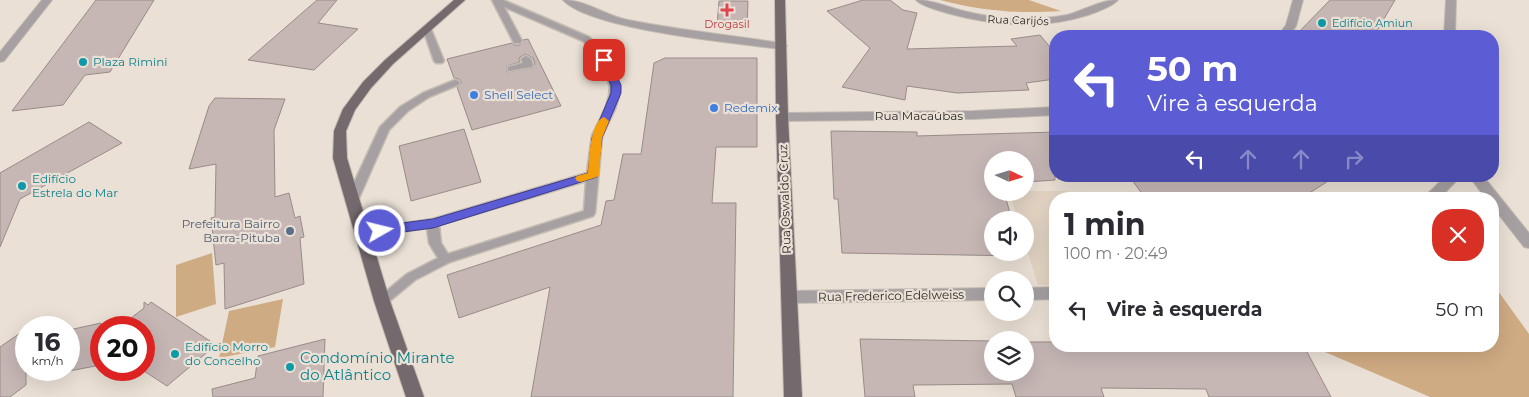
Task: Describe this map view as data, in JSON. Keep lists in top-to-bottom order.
{
  "streets": {
    "main road": ["Rua Oswaldo Cruz"],
    "street": ["Rua Carijós", "Rua Macaúbas", "Rua Frederico Edelweiss"]
  },
  "crossings": [
    ["Rua Macaúbas", "Rua Oswaldo Cruz"],
    ["Rua Oswaldo Cruz", "Rua Frederico Edelweiss"]
  ],
  "places": {
    "health": ["Drogasil"],
    "other": [
      "Edifício Amiun",
      "Plaza Rimini",
      "Shell Select",
      "Redemix",
      "Edifício Estrela do Mar",
      "Prefeitura Bairro Barra-Pituba",
      "Edifício Morro do Concelho",
      "Condomínio Mirante do Atlântico"
    ]
  },
  "north": "right",
  "page": {
    "turn": ["50 m", "Vire à esquerda"],
    "heading": ["1 min", "100 m · 20:49"],
    "list": [
      {
        "name": "Vire à esquerda",
        "value": "50 m"
      }
    ],
    "speed": "16 km/h",
    "limit": "20"
  }
}
